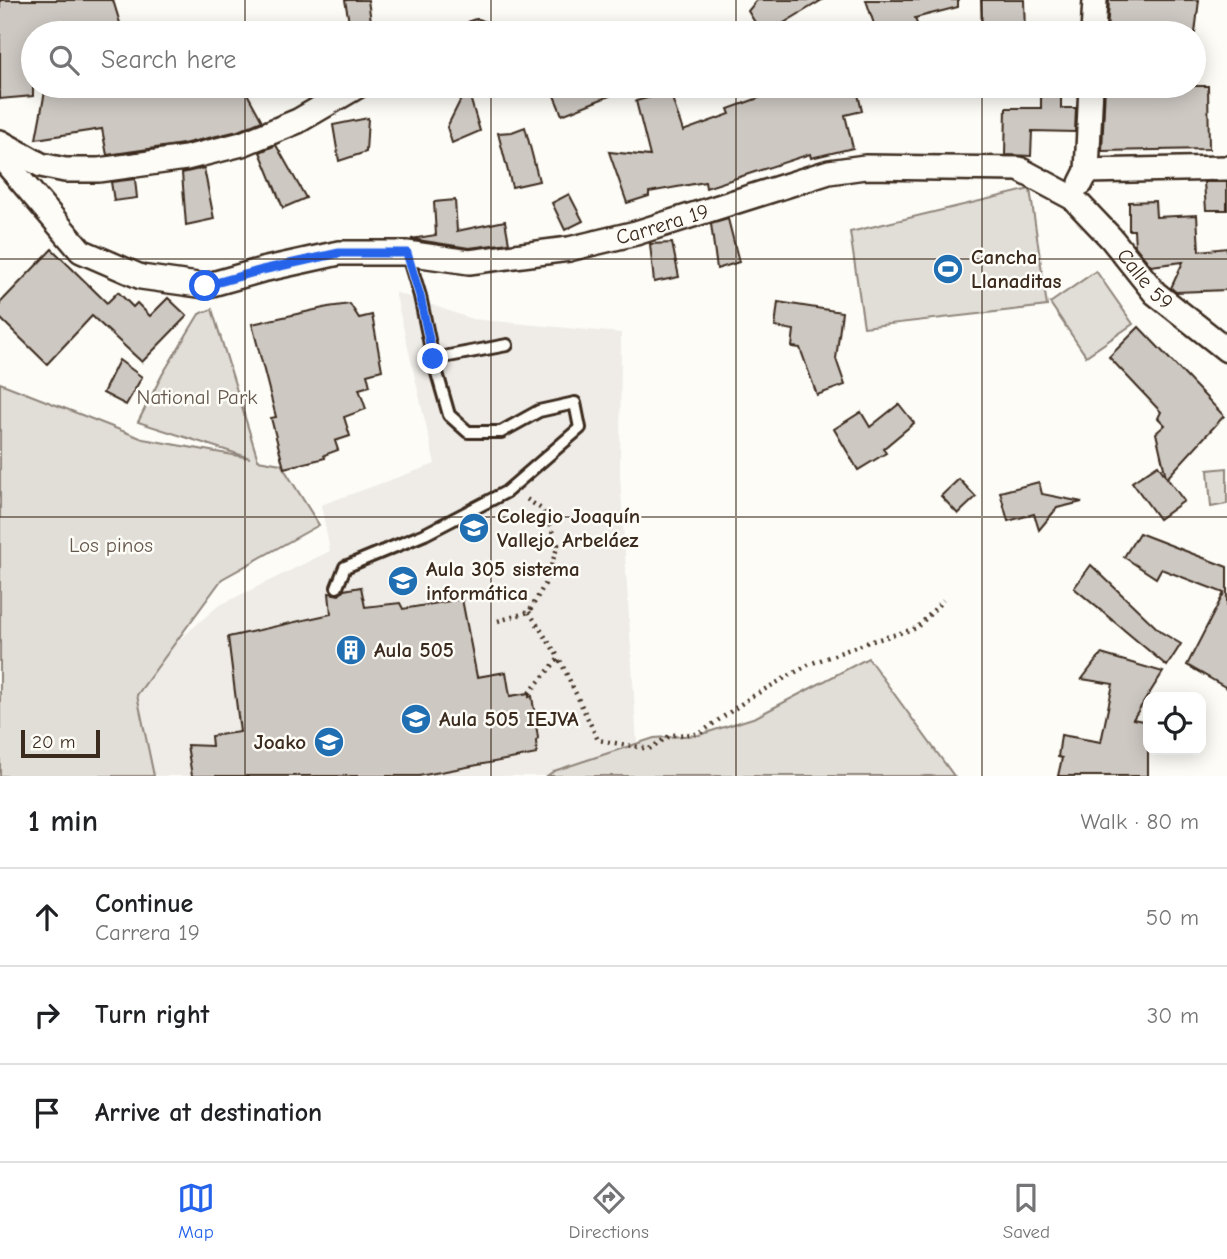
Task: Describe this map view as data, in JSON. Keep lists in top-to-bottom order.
{
  "streets": {
    "street": ["Carrera 19", "Calle 59"]
  },
  "crossings": [
    ["Carrera 19", "Calle 59"]
  ],
  "parks": ["National Park", "Los pinos"],
  "places": {
    "sports": ["Cancha Llanaditas"],
    "school or university": [
      "Colegio Joaquín Vallejo Arbeláez",
      "Aula 305 sistema informática",
      "Aula 505 IEJVA",
      "Joako"
    ],
    "building": ["Aula 505"]
  },
  "scale_bar": "20 m",
  "page": {
    "search": "Search here",
    "scale": "20 m",
    "heading": ["1 min", "Walk · 80 m"],
    "list": [
      ["Continue", "Carrera 19", "50 m"],
      ["Turn right", "30 m"],
      "Arrive at destination"
    ],
    "nav": ["Map", "Directions", "Saved"]
  }
}
